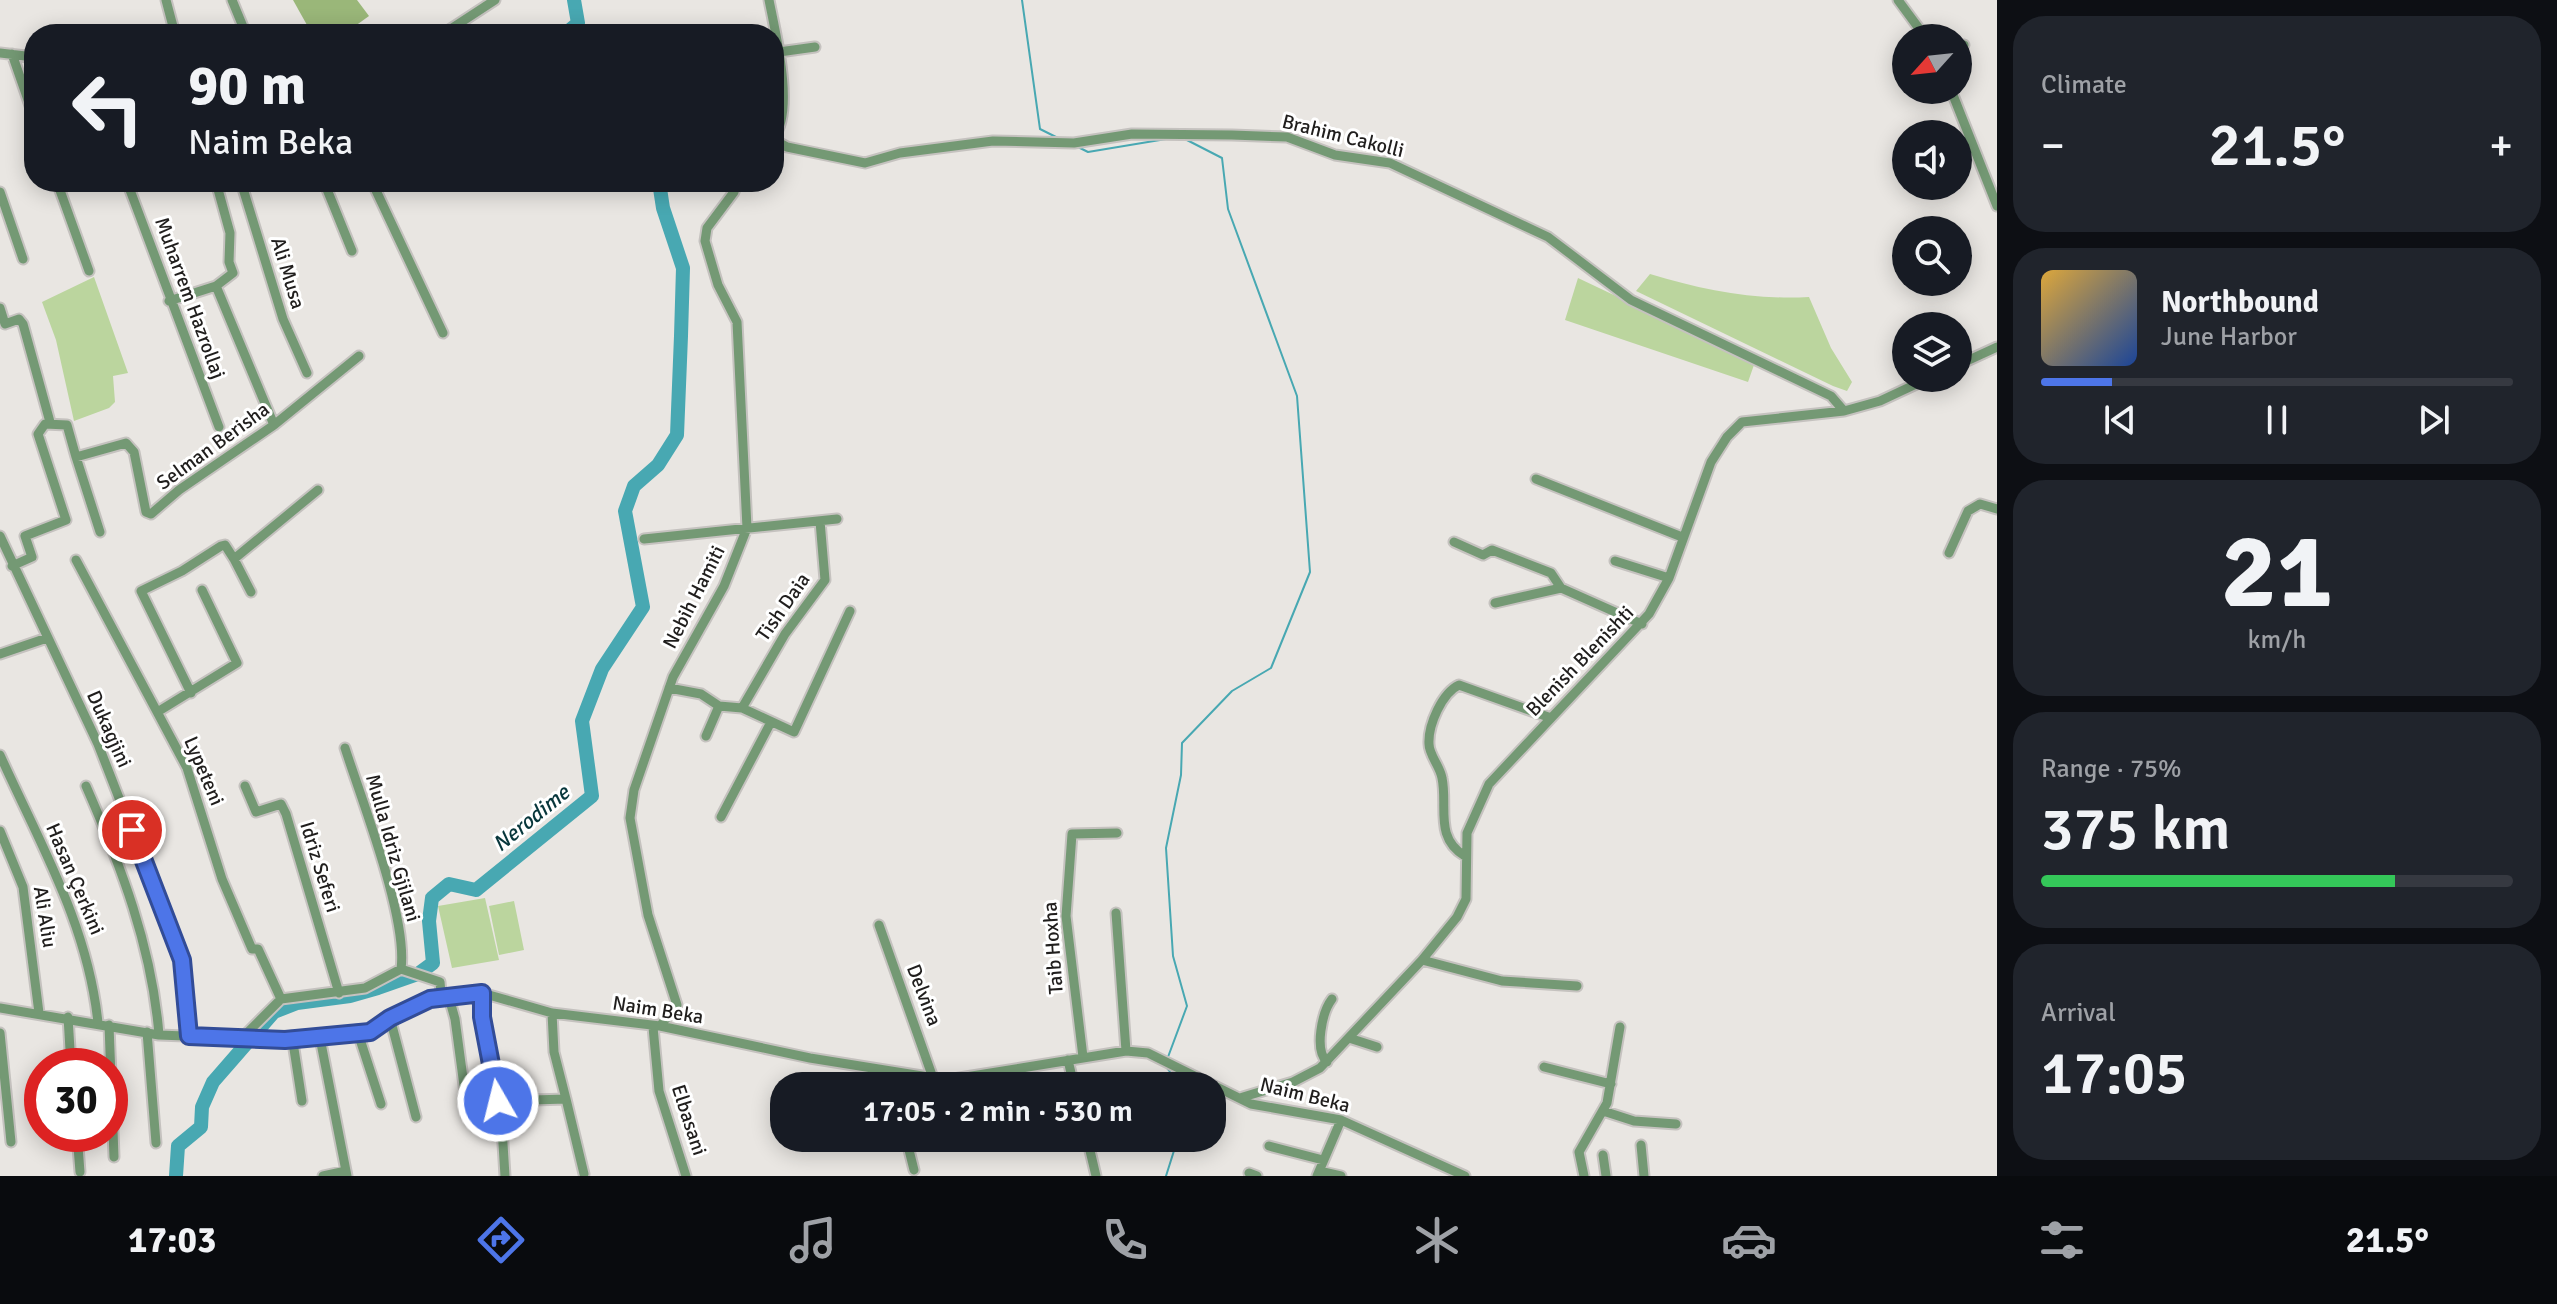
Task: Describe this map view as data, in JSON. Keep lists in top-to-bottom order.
{
  "streets": {
    "street": [
      "Brahim Cakolli",
      "Ali Musa",
      "Muharrem Hazrollaj",
      "Selman Berisha",
      "Nebih Hamiti",
      "Tish Daia",
      "Blenish Blenishti",
      "Dukagjini",
      "Lypeteni",
      "Mulla Idriz Gjilani",
      "Idriz Seferi",
      "Hasan Çerkini",
      "Ali Aliu",
      "Taib Hoxha",
      "Delvina",
      "Naim Beka",
      "Elbasani"
    ]
  },
  "crossings": [
    ["Brahim Cakolli", "Blenish Blenishti"],
    ["Nebih Hamiti", "Naim Beka"],
    ["Nebih Hamiti", "Elbasani"],
    ["Blenish Blenishti", "Naim Beka"],
    ["Dukagjini", "Naim Beka"],
    ["Hasan Çerkini", "Naim Beka"],
    ["Ali Aliu", "Naim Beka"],
    ["Taib Hoxha", "Naim Beka"],
    ["Naim Beka", "Elbasani"]
  ],
  "water": ["Nerodime"],
  "north": "bottom left",
  "page": {
    "tile": [
      "Climate",
      ["21", "km/h"],
      ["Range · 75%", "375 km"],
      ["Arrival", "17:05"]
    ],
    "turn": ["90 m", "Naim Beka"],
    "heat": ["−", "21.5°", "+"],
    "song": ["Northbound", "June Harbor"],
    "limit": "30",
    "trip": "17:05 · 2 min · 530 m",
    "tabs": ["17:03", "21.5°"]
  }
}
